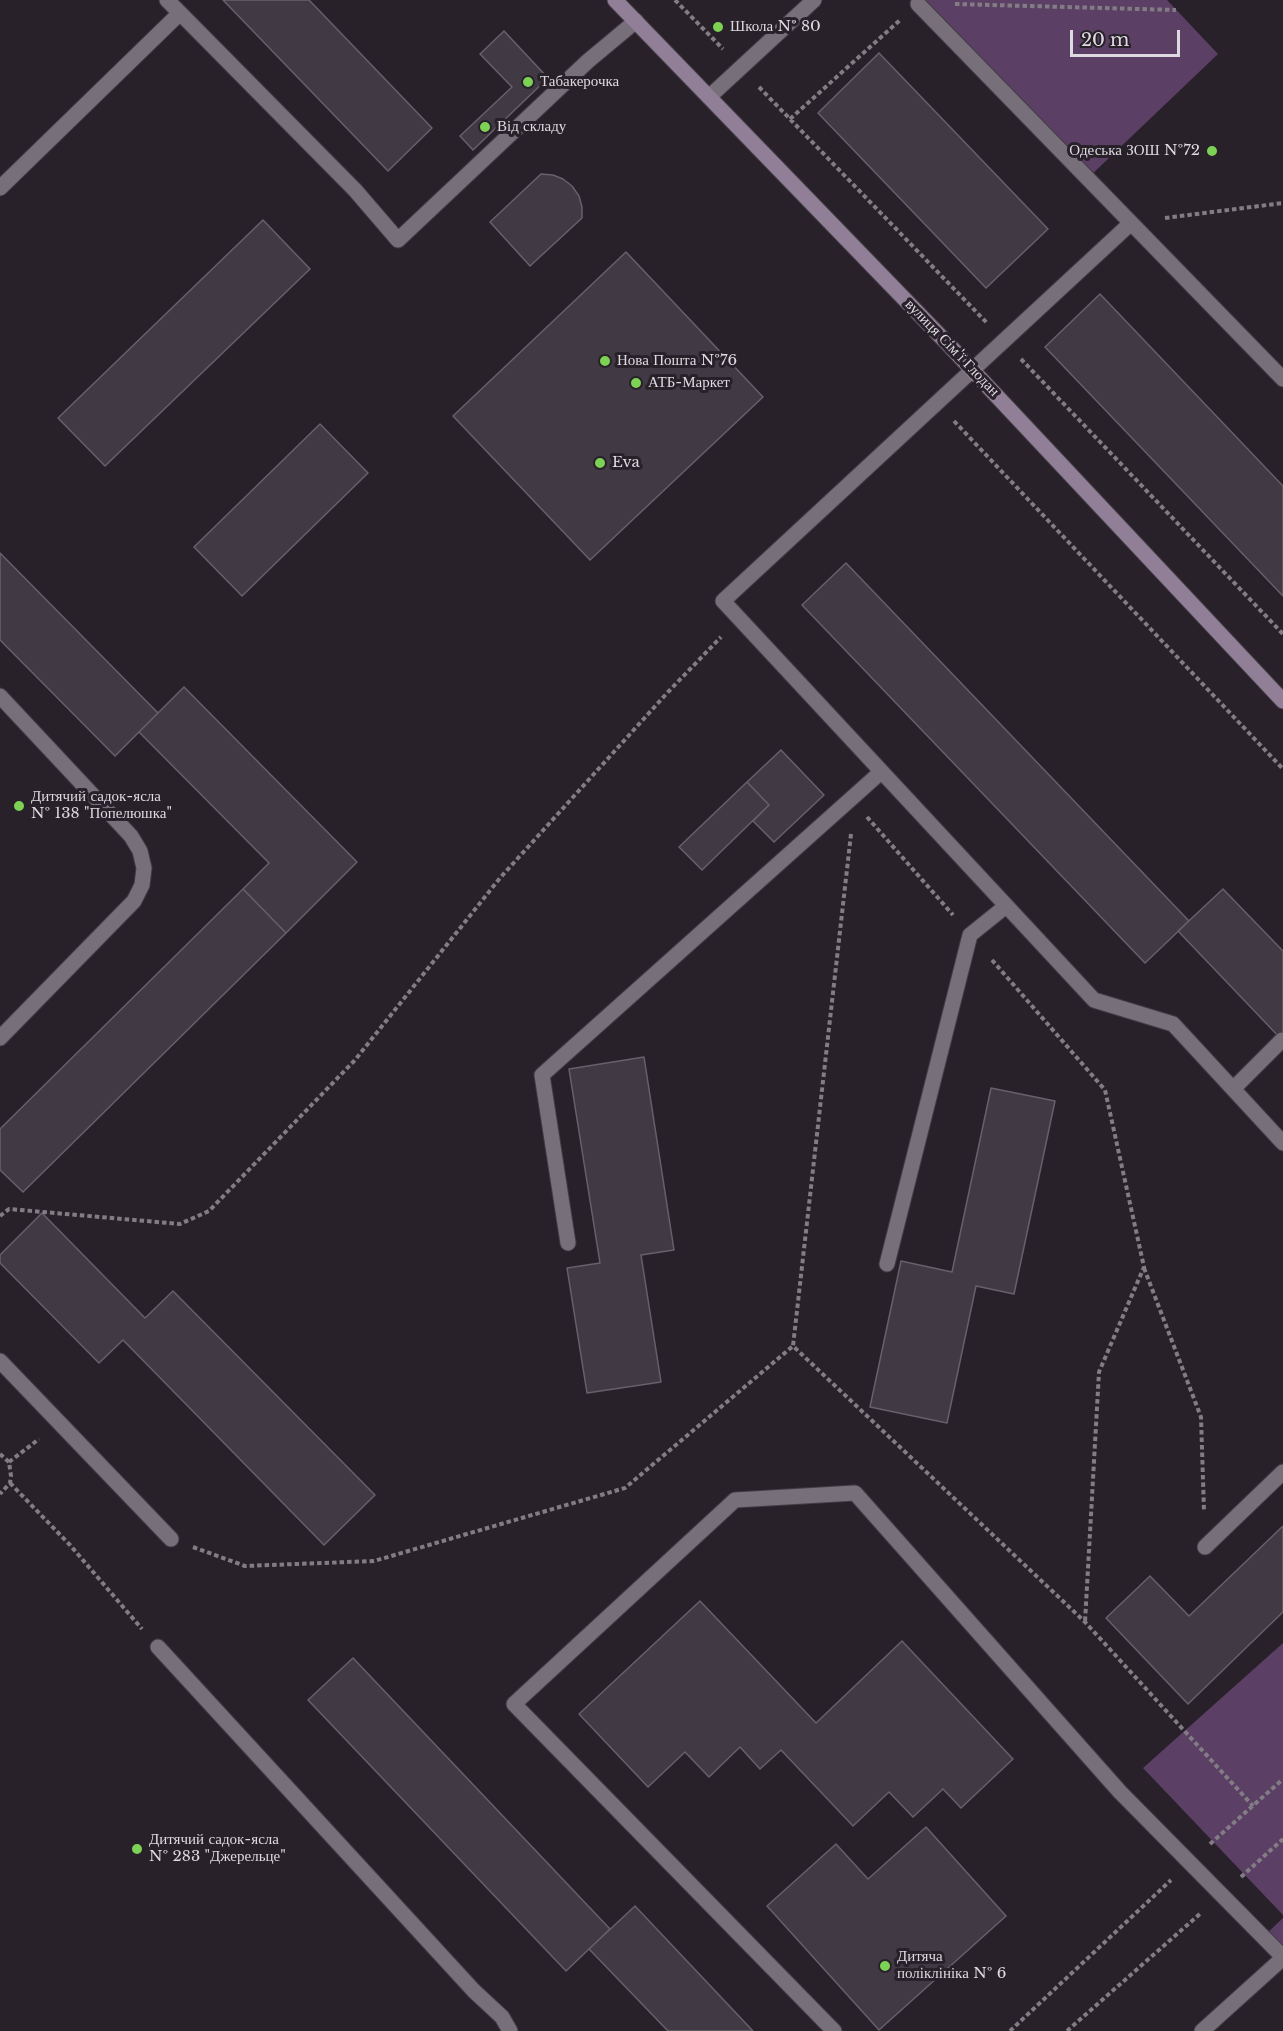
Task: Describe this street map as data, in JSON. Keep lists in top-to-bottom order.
{
  "streets": {
    "street": ["вулиця Сім'ї Глодан"]
  },
  "places": [
    "Школа № 80",
    "Табакерочка",
    "Від складу",
    "Одеська ЗОШ №72",
    "Нова Пошта №76",
    "АТБ-Маркет",
    "Eva",
    "Дитячий садок-ясла № 138 \"Попелюшка\"",
    "Дитячий садок-ясла № 283 \"Джерельце\"",
    "Дитяча поліклініка № 6"
  ],
  "scale_bar": "20 m"
}
